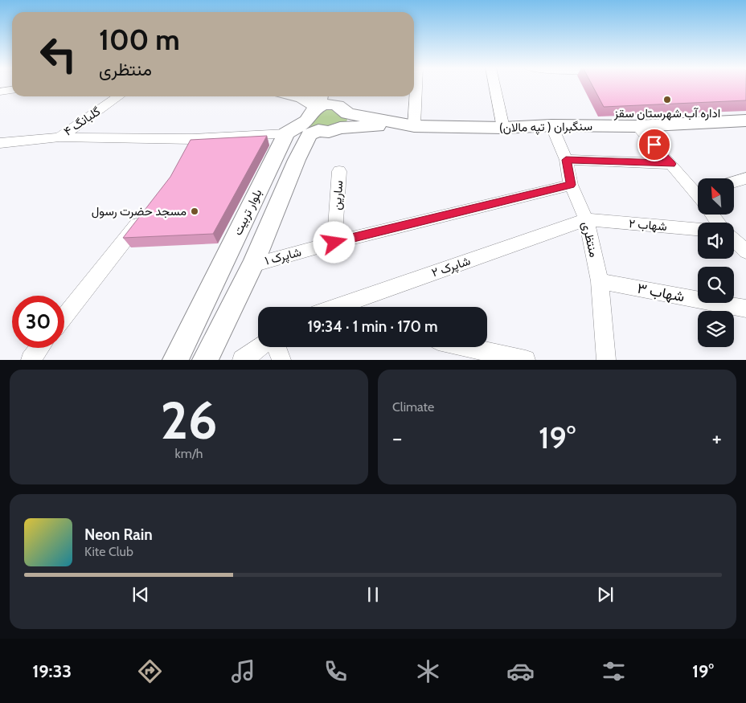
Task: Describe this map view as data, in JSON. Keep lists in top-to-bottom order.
{
  "streets": {
    "street": [
      "گلبانگ ۴",
      "سنگبران ( تپه مالان)",
      "سارین",
      "بلوار تربیت",
      "شهاب ۲",
      "منتظری",
      "شاپرک ۱",
      "شاپرک ۲",
      "شهاب ۳"
    ]
  },
  "crossings": [
    ["سنگبران ( تپه مالان)", "منتظری"],
    ["سارین", "شاپرک ۱"],
    ["بلوار تربیت", "شاپرک ۱"],
    ["شهاب ۲", "منتظری"],
    ["شهاب ۲", "شاپرک ۲"],
    ["منتظری", "شاپرک ۱"],
    ["منتظری", "شاپرک ۲"],
    ["منتظری", "شهاب ۳"]
  ],
  "places": ["اداره آب شهرستان سقز", "مسجد حضرت رسول"],
  "north": "top left",
  "page": {
    "turn": ["100 m", "منتظری"],
    "limit": "30",
    "trip": "19:34 · 1 min · 170 m",
    "tile": [
      ["26", "km/h"],
      "Climate"
    ],
    "heat": ["−", "19°", "+"],
    "song": ["Neon Rain", "Kite Club"],
    "tabs": ["19:33", "19°"]
  }
}
